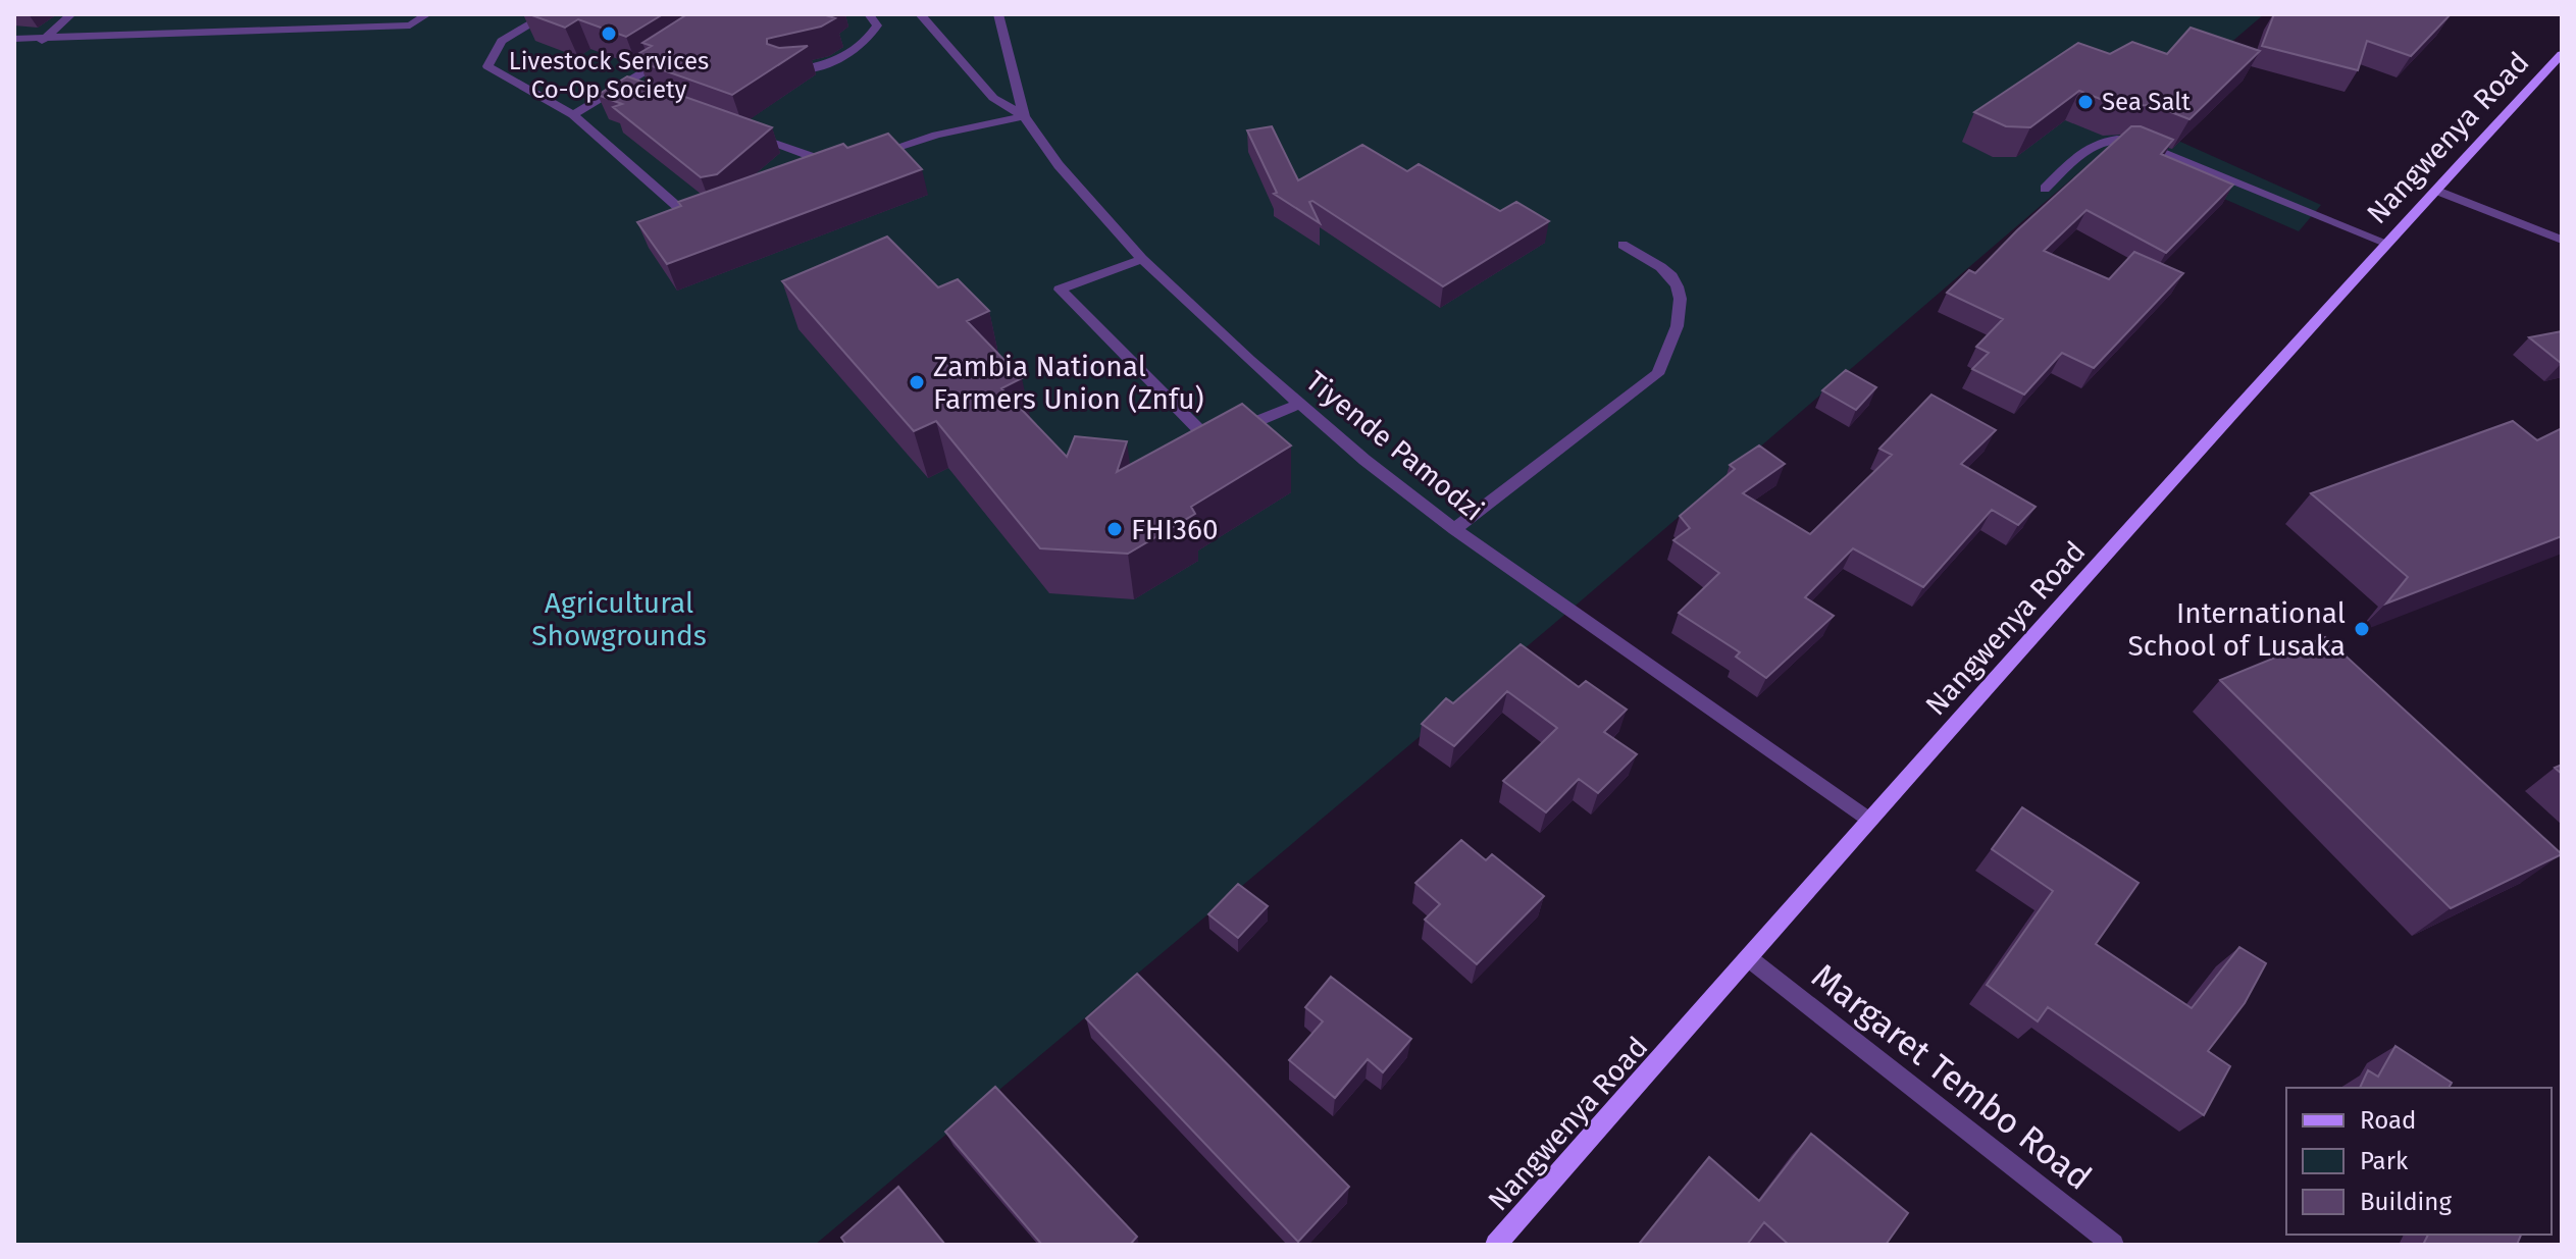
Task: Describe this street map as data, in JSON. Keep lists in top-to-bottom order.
{
  "streets": {
    "main road": ["Nangwenya Road"],
    "street": ["Tiyende Pamodzi", "Margaret Tembo Road"]
  },
  "crossings": [
    ["Nangwenya Road", "Tiyende Pamodzi"],
    ["Nangwenya Road", "Margaret Tembo Road"]
  ],
  "parks": ["Agricultural Showgrounds"],
  "places": [
    "Livestock Services Co-Op Society",
    "Sea Salt",
    "Zambia National Farmers Union (Znfu)",
    "FHI360",
    "International School of Lusaka"
  ],
  "legend": ["Road", "Park", "Building"]
}
